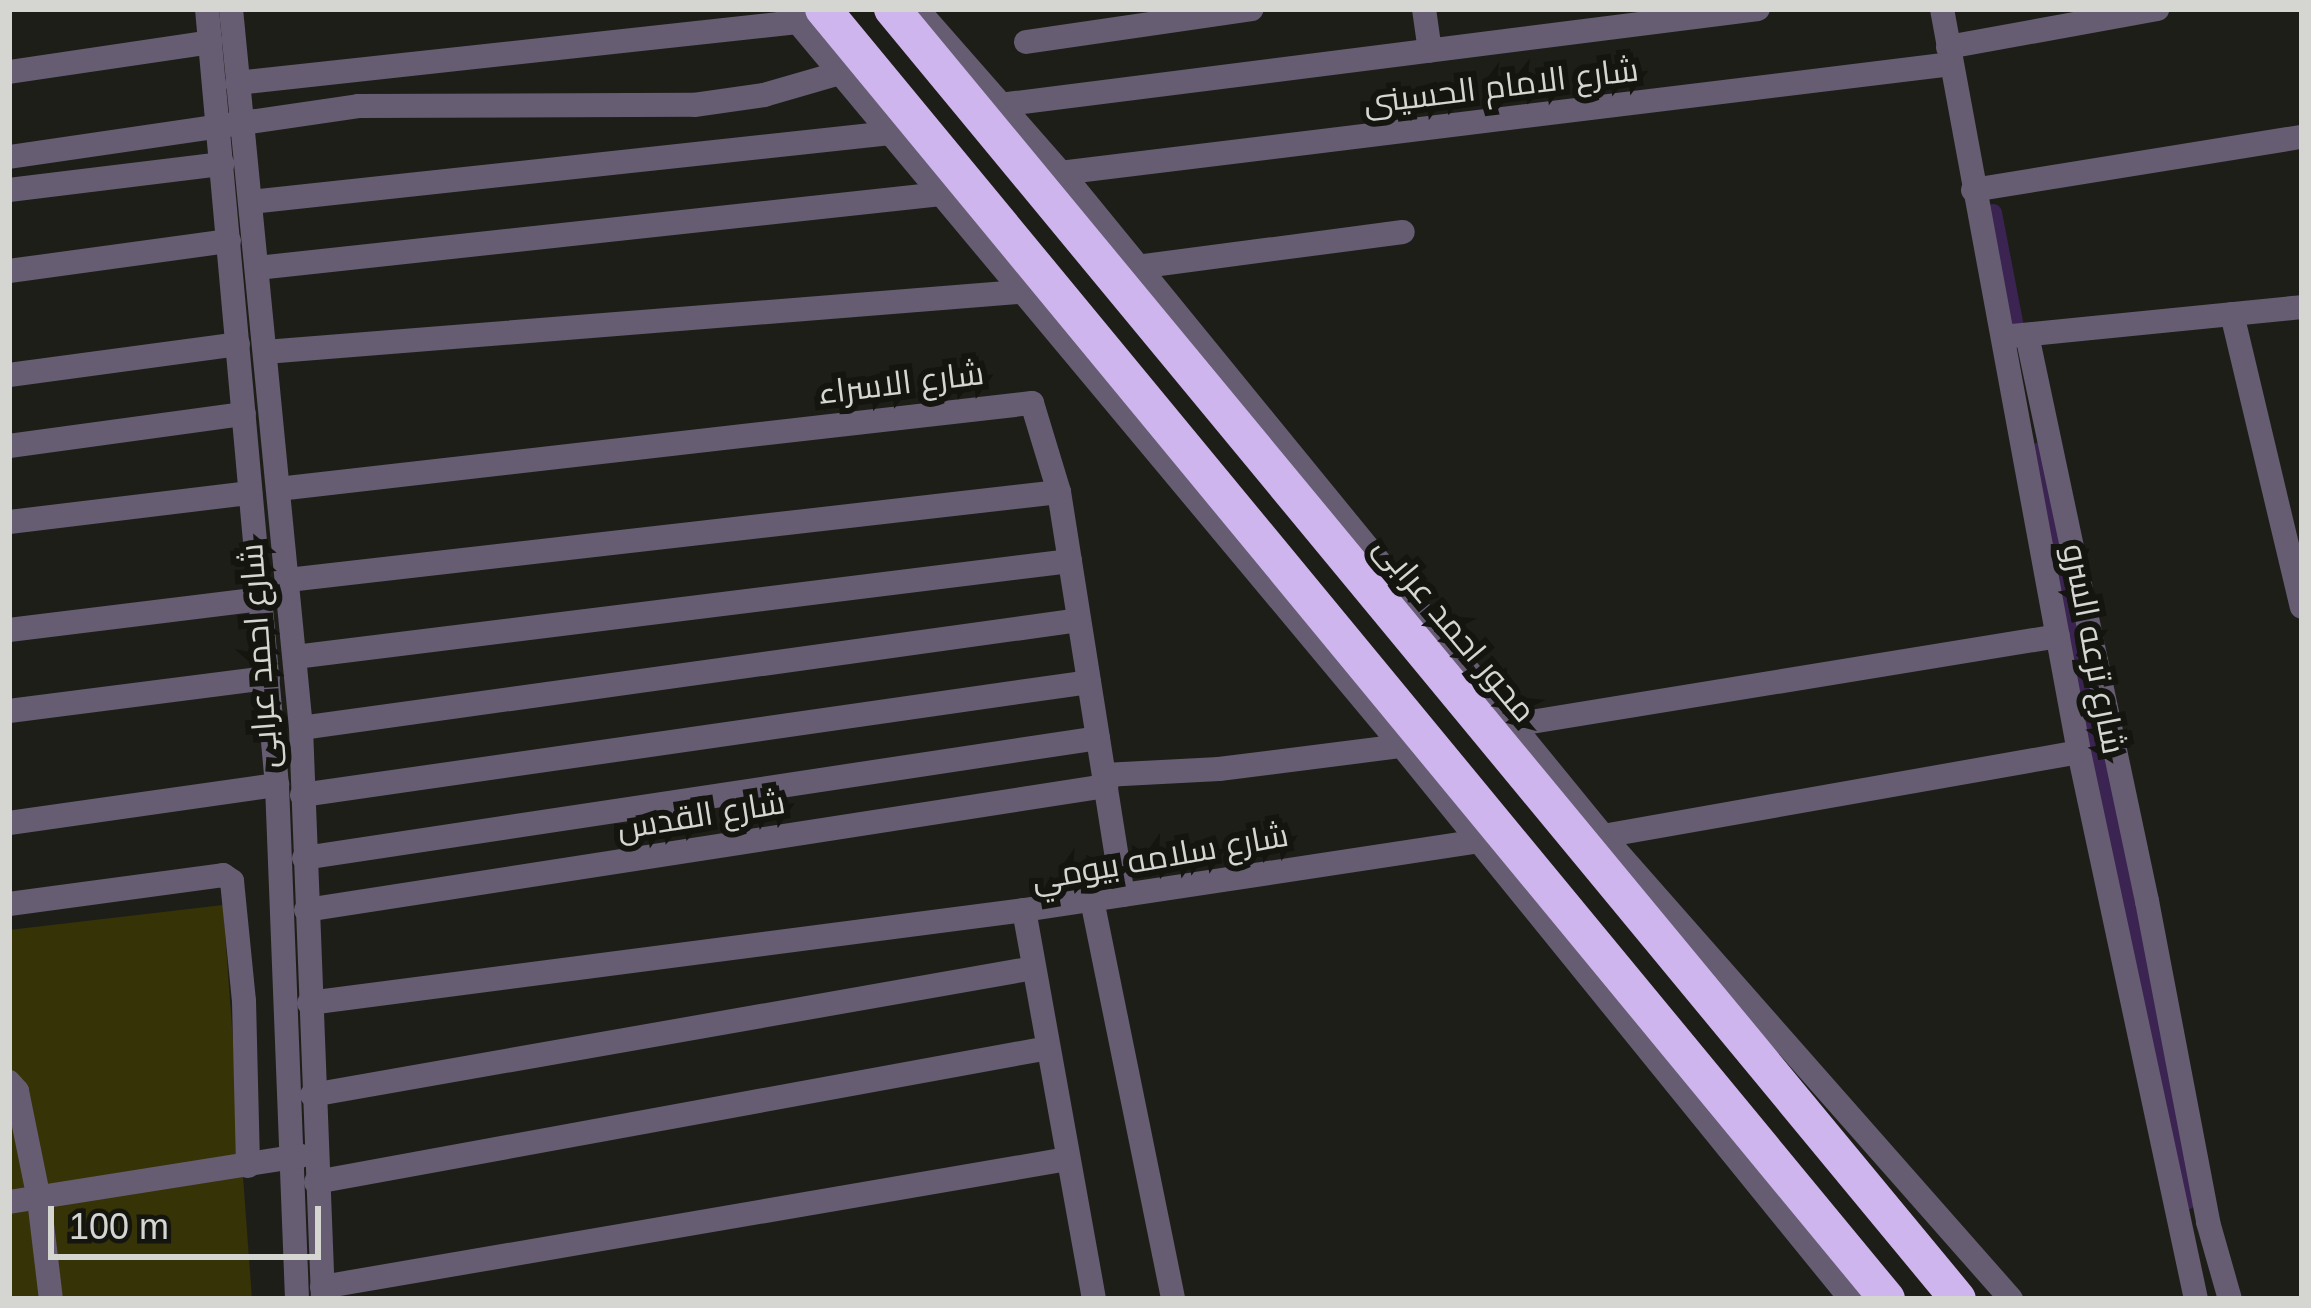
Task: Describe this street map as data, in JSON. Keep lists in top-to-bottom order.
{
  "streets": {
    "highway": ["محور احمد عرابى"],
    "street": [
      "شارع الامام الحسينى",
      "شارع الاسراء",
      "شارع ترعه السرو",
      "شارع احمد عرابى",
      "شارع القدس",
      "شارع سلامه بيومي"
    ]
  },
  "crossings": [
    ["شارع الامام الحسينى", "شارع ترعه السرو"],
    ["شارع الاسراء", "شارع احمد عرابى"],
    ["شارع الاسراء", "شارع القدس"],
    ["شارع الاسراء", "شارع سلامه بيومي"],
    ["شارع احمد عرابى", "شارع القدس"]
  ],
  "scale_bar": "100 m"
}
